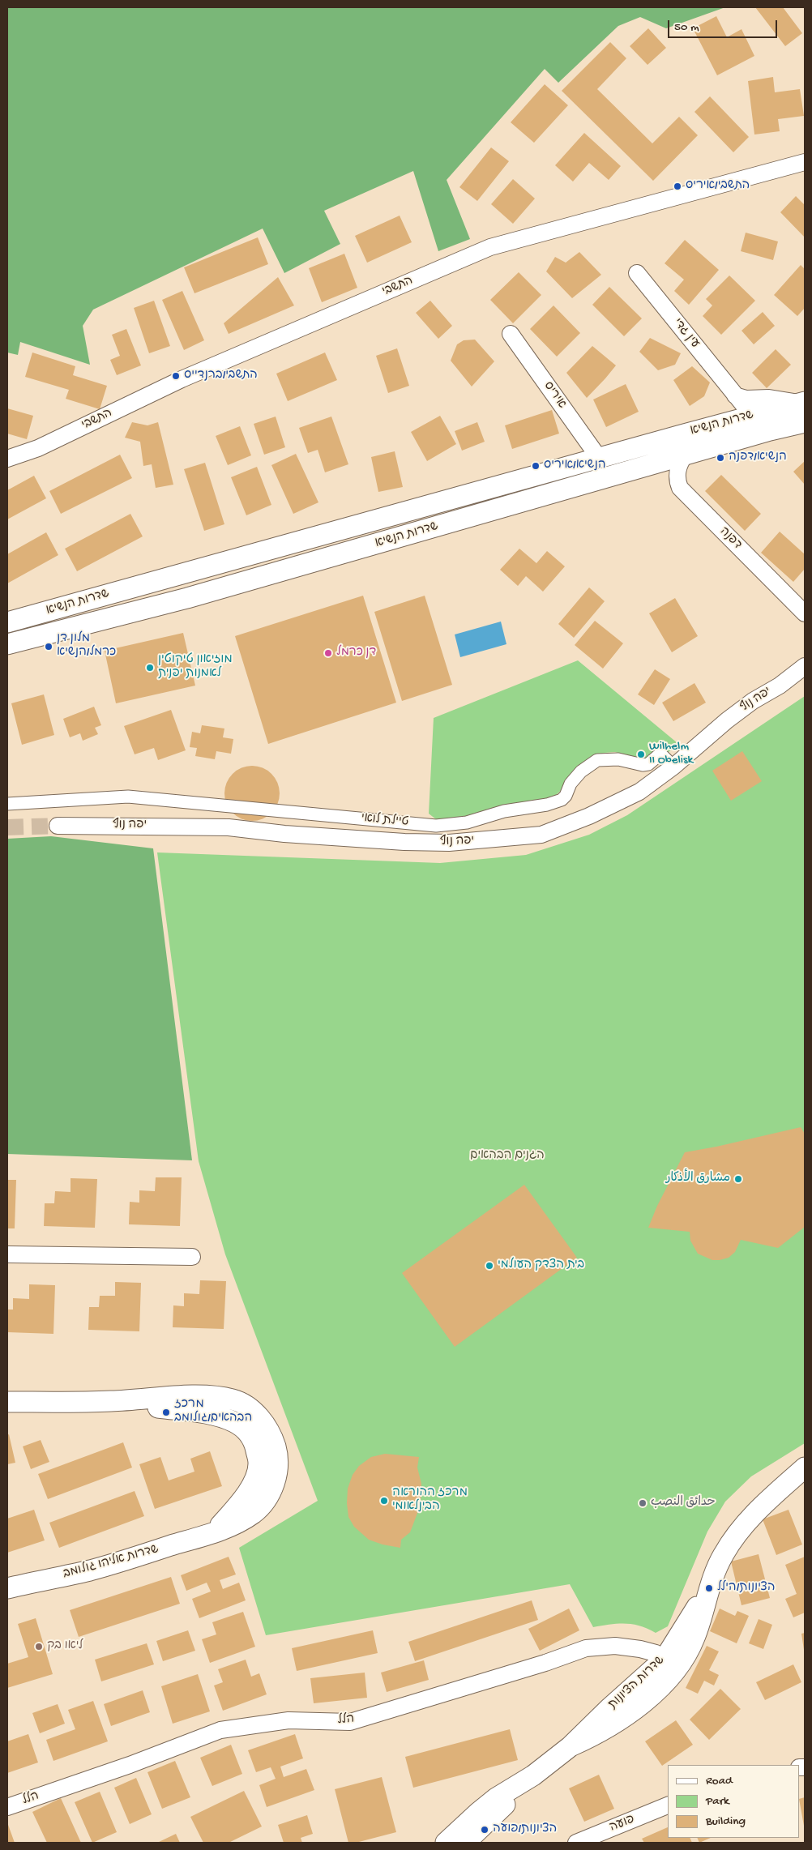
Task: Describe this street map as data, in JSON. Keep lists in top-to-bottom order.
{
  "streets": {
    "street": [
      "התשבי",
      "עין גדי",
      "איריס",
      "שדרות הנשיא",
      "דפנה",
      "יפה נוף",
      "טיילת לואי",
      "שדרות אליהו גולומב",
      "שדרות הציונות",
      "הלל",
      "פועה"
    ]
  },
  "crossings": [
    ["עין גדי", "שדרות הנשיא"],
    ["איריס", "שדרות הנשיא"],
    ["שדרות הנשיא", "דפנה"],
    ["יפה נוף", "טיילת לואי"],
    ["שדרות הציונות", "הלל"]
  ],
  "parks": ["הגנים הבהאים"],
  "places": [
    "התשבי/איריס",
    "התשבי/ברנדייס",
    "הנשיא/דפנה",
    "הנשיא/איריס",
    "מלון דן כרמל/הנשיא",
    "דן כרמל",
    "מוזיאון טיקוטין לאמנות יפנית",
    "Wilhelm II Obelisk",
    "مشارق الأذكار",
    "בית הצדק העולמי",
    "מרכז הבהאים/גולומב",
    "מרכז ההוראה הבינלאומי",
    "حدائق النصب",
    "הציונות/הילל",
    "ליאו בק",
    "הציונות/פועה"
  ],
  "legend": ["Road", "Park", "Building"],
  "scale_bar": "50 m"
}
